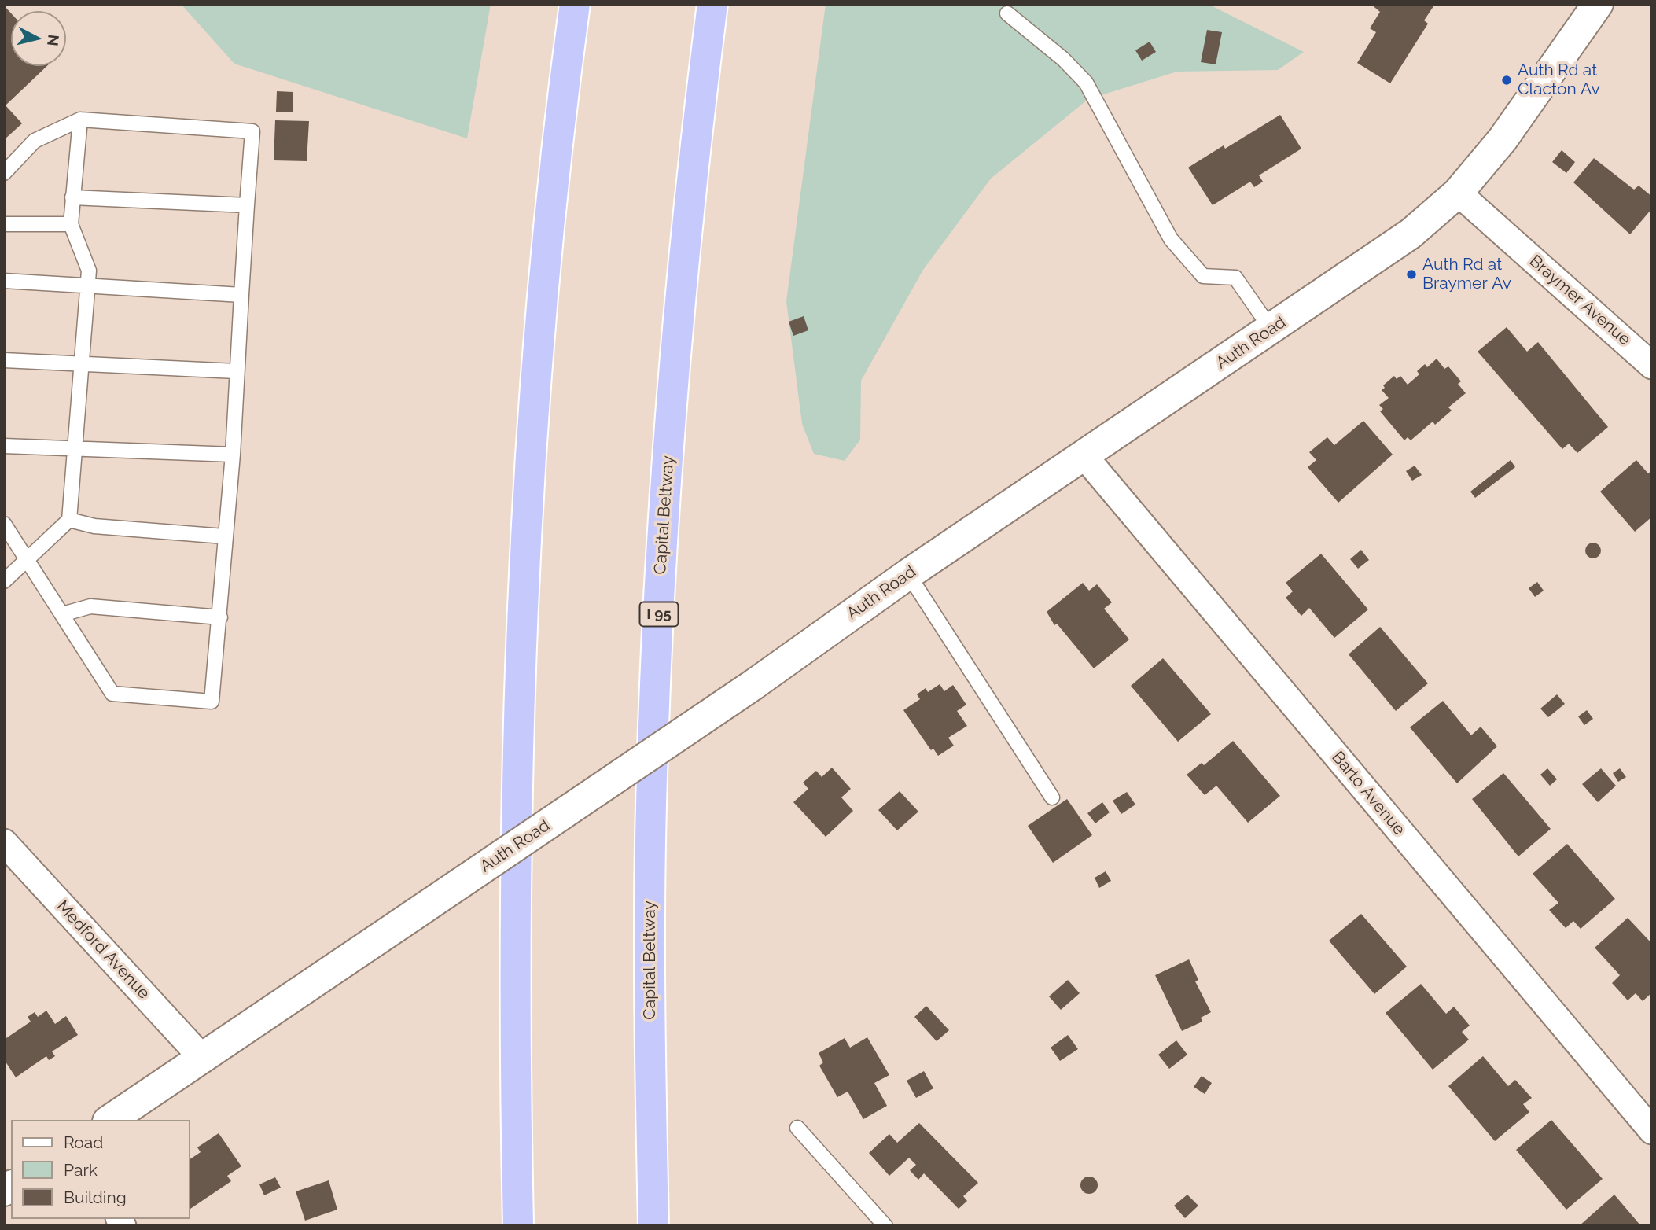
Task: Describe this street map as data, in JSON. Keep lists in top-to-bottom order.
{
  "streets": {
    "highway": ["Capital Beltway", "I 95"],
    "main road": ["Auth Road"],
    "street": ["Braymer Avenue", "Barto Avenue", "Medford Avenue"]
  },
  "crossings": [
    ["Braymer Avenue", "Auth Road"],
    ["Auth Road", "Barto Avenue"],
    ["Auth Road", "Medford Avenue"]
  ],
  "places": ["Auth Rd at Clacton Av", "Auth Rd at Braymer Av"],
  "legend": ["Road", "Park", "Building"],
  "north": "right"
}
